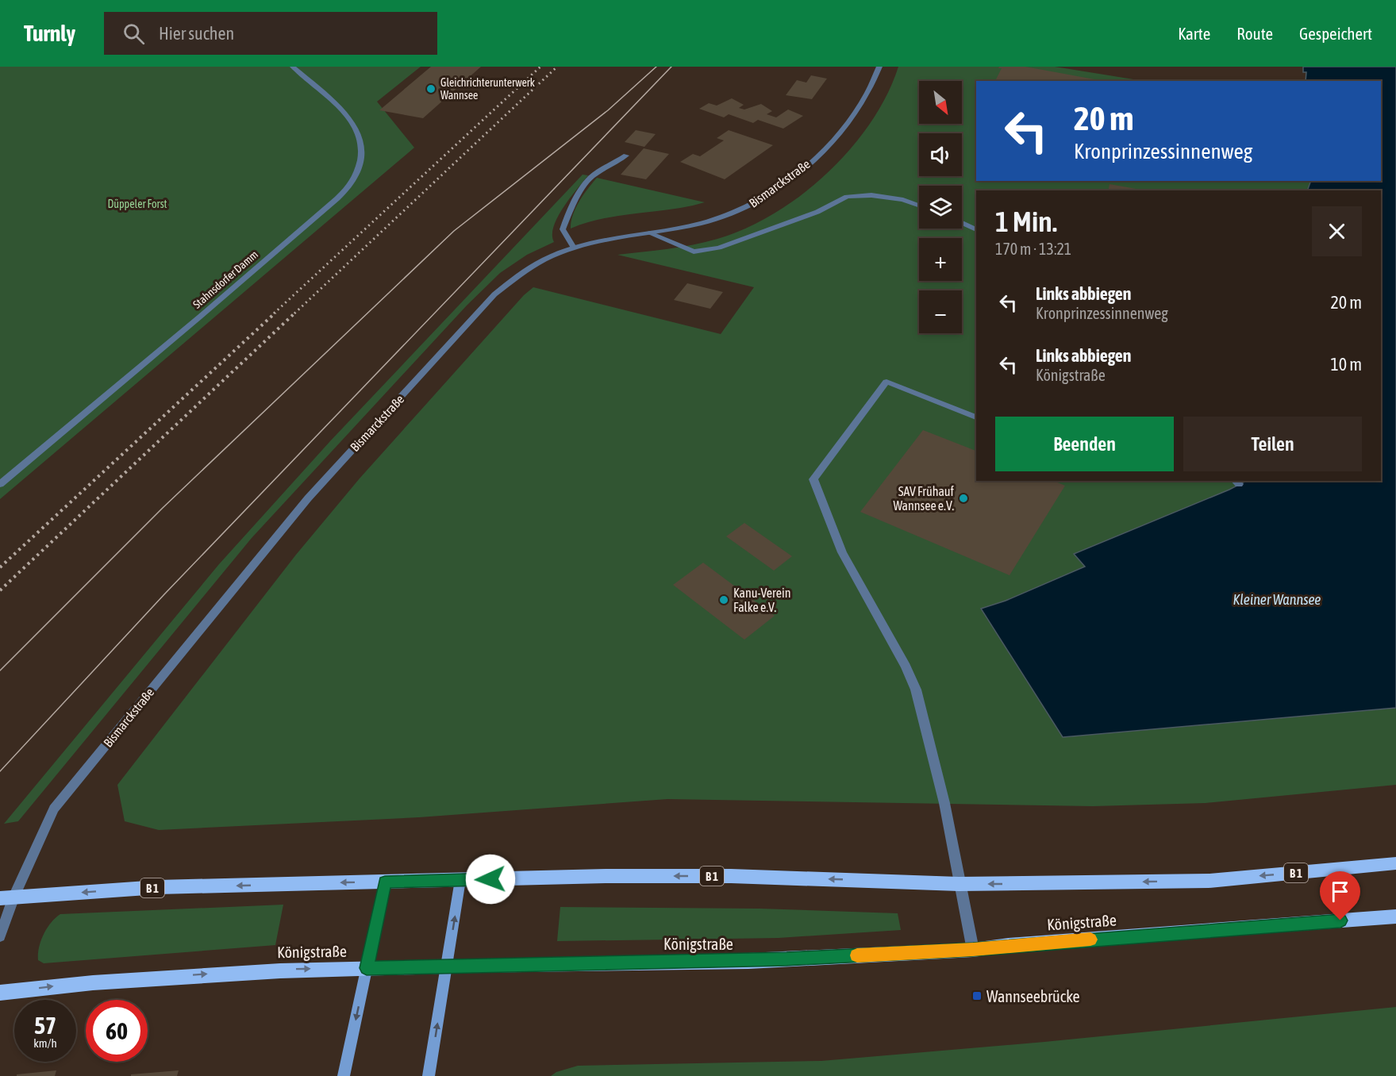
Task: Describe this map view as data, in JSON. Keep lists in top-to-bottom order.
{
  "streets": {
    "main road": ["B 1", "Königstraße"],
    "street": ["Bismarckstraße", "Stahnsdorfer Damm"]
  },
  "crossings": [
    ["Bismarckstraße", "B 1"]
  ],
  "water": ["Kleiner Wannsee"],
  "parks": ["Düppeler Forst"],
  "places": {
    "other": ["Gleichrichterunterwerk Wannsee", "SAV Frühauf Wannsee e.V.", "Kanu-Verein Falke e.V."],
    "transit": ["Wannseebrücke"]
  },
  "north": "bottom right",
  "page": {
    "header": "Turnly",
    "search": "Hier suchen",
    "nav": ["Karte", "Route", "Gespeichert"],
    "map_buttons": ["+", "−"],
    "turn": ["20 m", "Kronprinzessinnenweg"],
    "heading": ["1 Min.", "170 m · 13:21"],
    "list": [
      {
        "name": "Links abbiegen",
        "note": "Kronprinzessinnenweg",
        "value": "20 m"
      },
      {
        "name": "Links abbiegen",
        "note": "Königstraße",
        "value": "10 m"
      }
    ],
    "buttons": ["Beenden", "Teilen"],
    "speed": "57 km/h",
    "limit": "60"
  }
}
